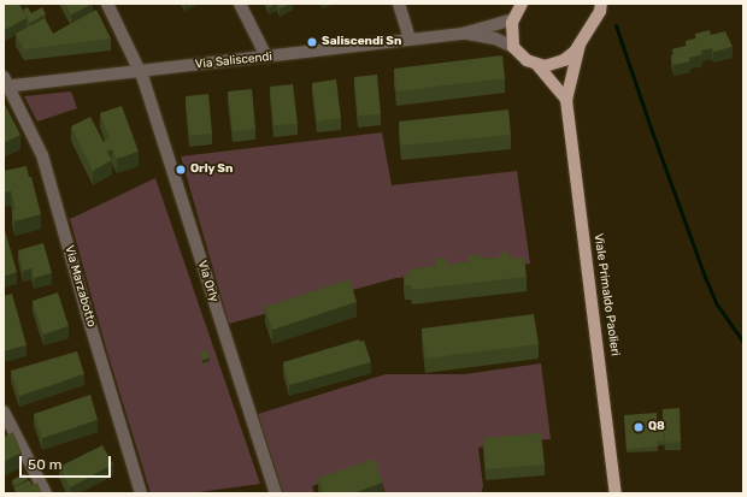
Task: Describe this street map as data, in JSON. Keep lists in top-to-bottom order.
{
  "streets": {
    "main road": ["Viale Primaldo Paolieri"],
    "street": ["Via Saliscendi", "Via Orly", "Via Marzabotto"]
  },
  "crossings": [
    ["Via Saliscendi", "Via Orly"],
    ["Via Saliscendi", "Via Marzabotto"]
  ],
  "places": ["Saliscendi Sn", "Orly Sn", "Q8"],
  "scale_bar": "50 m"
}
